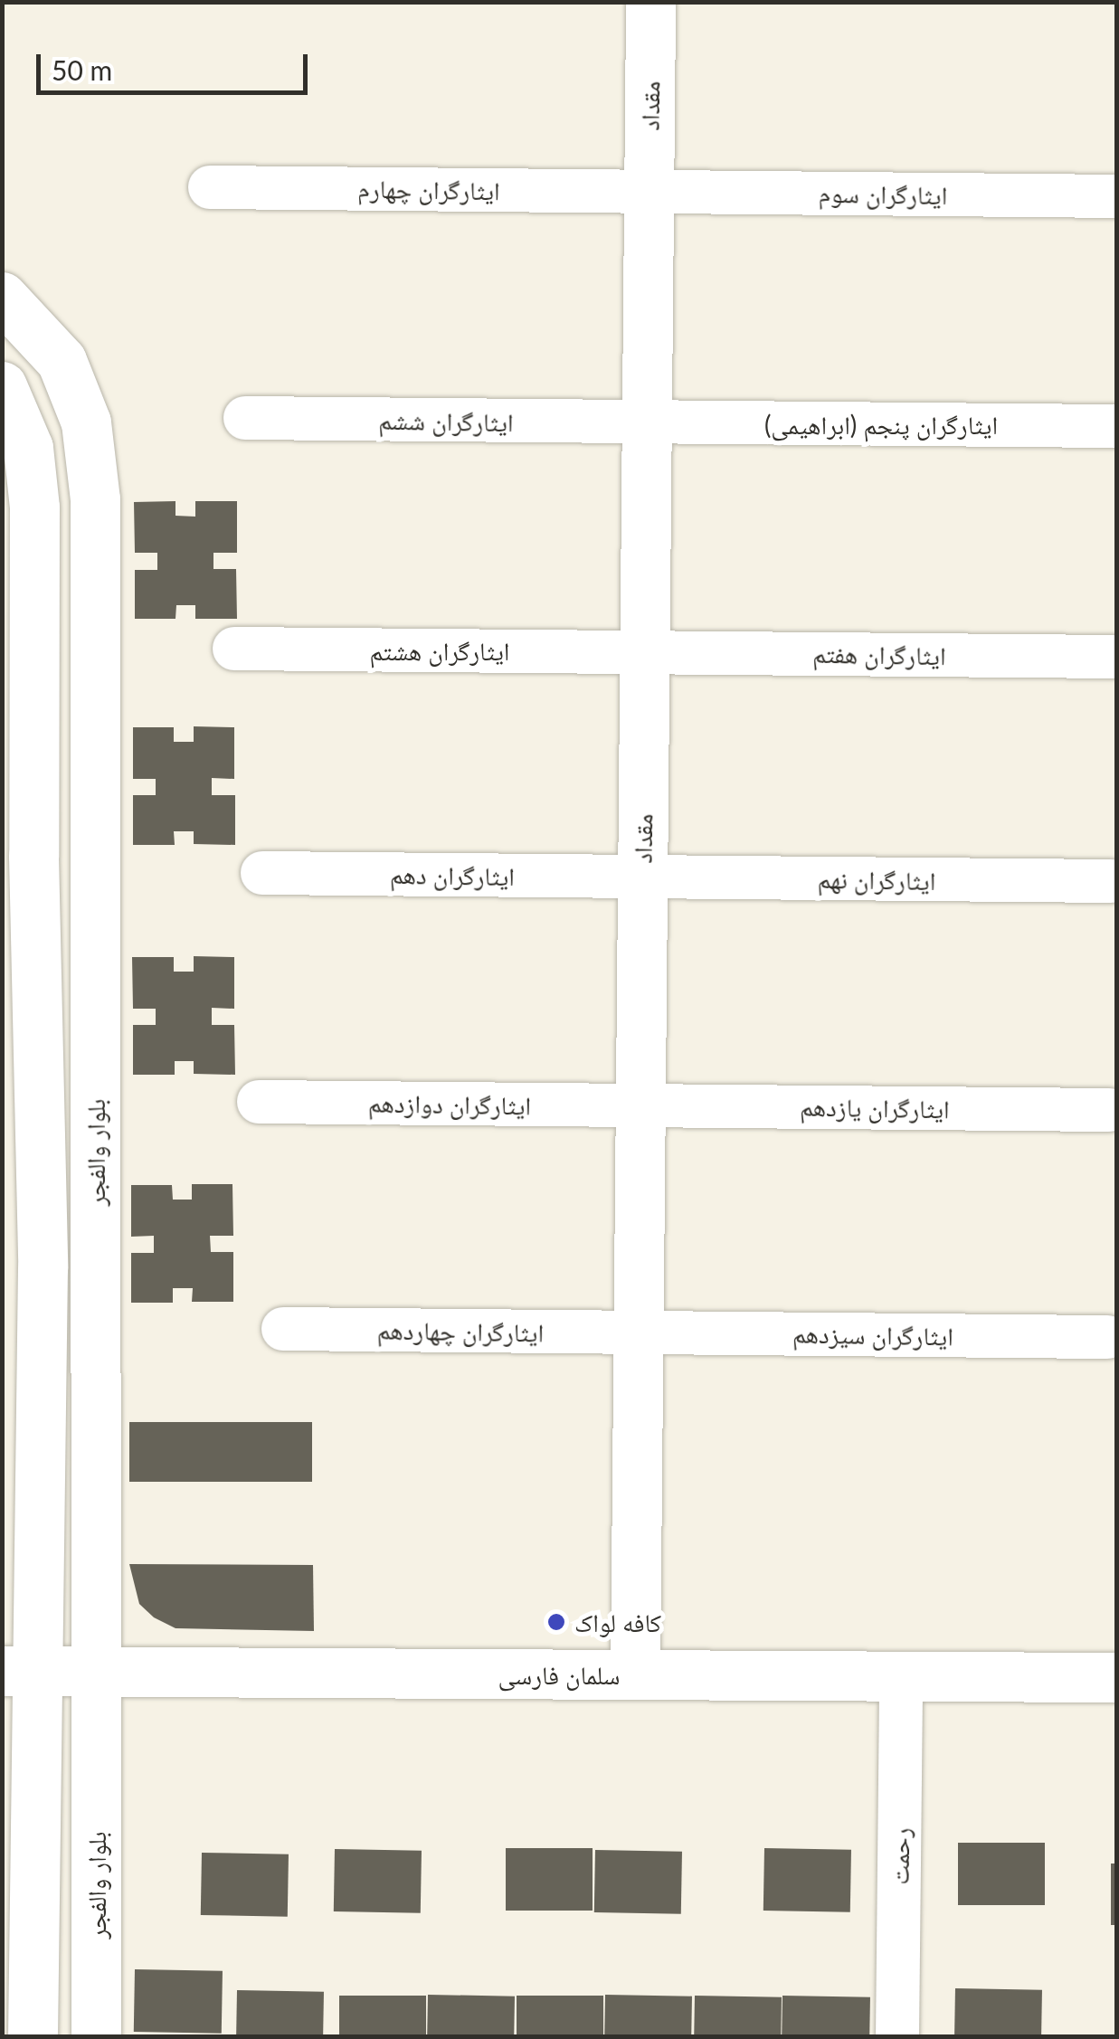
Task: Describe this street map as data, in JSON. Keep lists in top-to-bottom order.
{
  "streets": {
    "main road": ["مقداد", "بلوار والفجر", "سلمان فارسی"],
    "street": [
      "ایثارگران چهارم",
      "ایثارگران سوم",
      "ایثارگران ششم",
      "ایثارگران پنجم (ابراهیمی)",
      "ایثارگران هشتم",
      "ایثارگران هفتم",
      "ایثارگران دهم",
      "ایثارگران نهم",
      "ایثارگران دوازدهم",
      "ایثارگران یازدهم",
      "ایثارگران چهاردهم",
      "ایثارگران سیزدهم",
      "رحمت"
    ]
  },
  "crossings": [
    ["مقداد", "ایثارگران چهارم"],
    ["مقداد", "ایثارگران سوم"],
    ["مقداد", "ایثارگران ششم"],
    ["مقداد", "ایثارگران پنجم (ابراهیمی)"],
    ["مقداد", "ایثارگران هشتم"],
    ["مقداد", "ایثارگران هفتم"],
    ["مقداد", "ایثارگران دهم"],
    ["مقداد", "ایثارگران نهم"],
    ["مقداد", "ایثارگران دوازدهم"],
    ["مقداد", "ایثارگران یازدهم"],
    ["مقداد", "ایثارگران چهاردهم"],
    ["مقداد", "ایثارگران سیزدهم"],
    ["مقداد", "سلمان فارسی"],
    ["ایثارگران چهارم", "ایثارگران سوم"],
    ["ایثارگران ششم", "ایثارگران پنجم (ابراهیمی)"],
    ["ایثارگران هشتم", "ایثارگران هفتم"],
    ["ایثارگران دهم", "ایثارگران نهم"],
    ["ایثارگران دوازدهم", "ایثارگران یازدهم"],
    ["بلوار والفجر", "سلمان فارسی"],
    ["ایثارگران چهاردهم", "ایثارگران سیزدهم"],
    ["سلمان فارسی", "رحمت"]
  ],
  "places": ["کافه لواک"],
  "scale_bar": "50 m"
}
